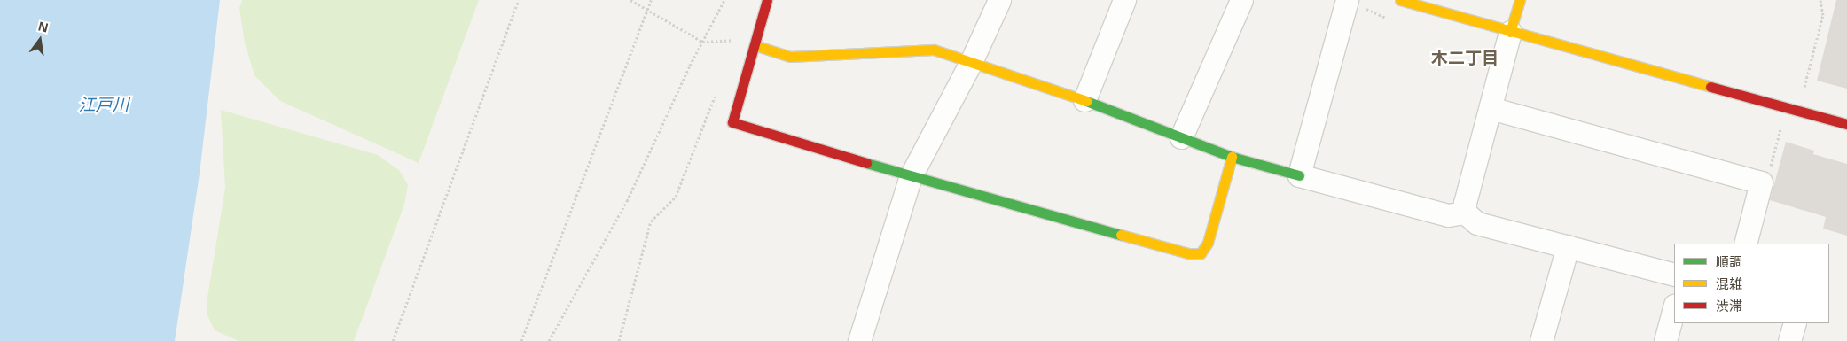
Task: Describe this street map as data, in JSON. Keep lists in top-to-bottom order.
{
  "districts": ["木二丁目"],
  "water": ["江戸川"],
  "legend": ["順調", "混雑", "渋滞"],
  "north": "top"
}
